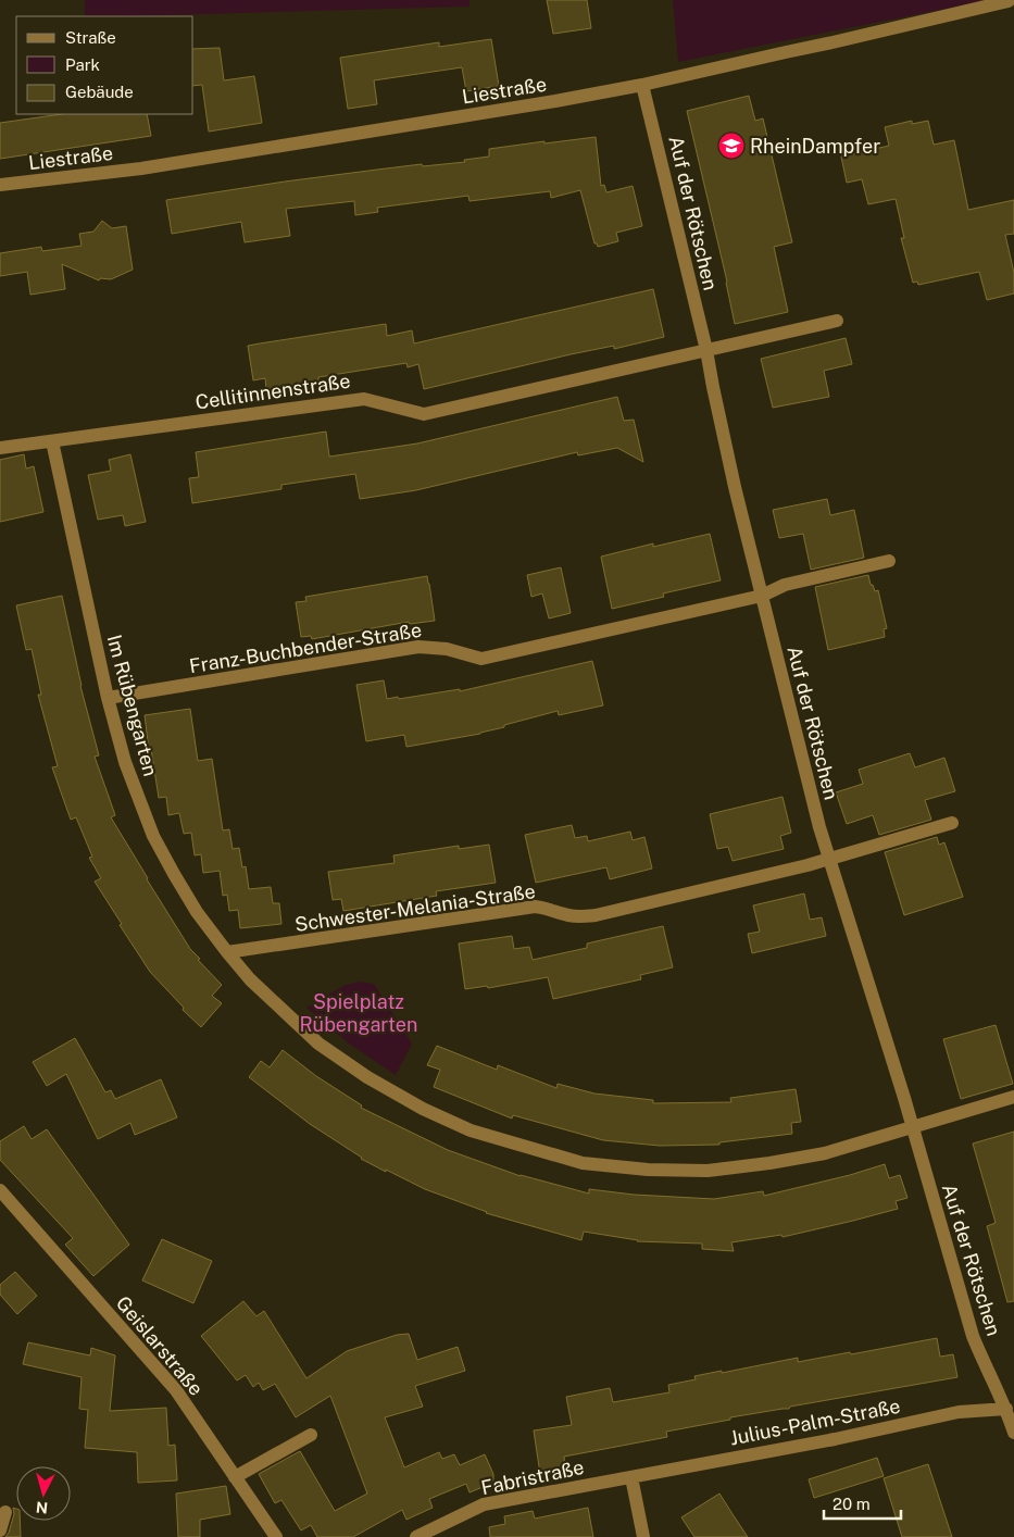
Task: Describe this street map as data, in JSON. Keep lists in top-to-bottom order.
{
  "streets": {
    "street": [
      "Liestraße",
      "Auf der Rötschen",
      "Cellitinnenstraße",
      "Franz-Buchbender-Straße",
      "Im Rübengarten",
      "Schwester-Melania-Straße",
      "Geislarstraße",
      "Julius-Palm-Straße",
      "Fabristraße"
    ]
  },
  "crossings": [
    ["Liestraße", "Auf der Rötschen"],
    ["Auf der Rötschen", "Cellitinnenstraße"],
    ["Auf der Rötschen", "Franz-Buchbender-Straße"],
    ["Auf der Rötschen", "Im Rübengarten"],
    ["Auf der Rötschen", "Schwester-Melania-Straße"],
    ["Auf der Rötschen", "Julius-Palm-Straße"],
    ["Cellitinnenstraße", "Im Rübengarten"],
    ["Franz-Buchbender-Straße", "Im Rübengarten"],
    ["Im Rübengarten", "Schwester-Melania-Straße"],
    ["Julius-Palm-Straße", "Fabristraße"]
  ],
  "parks": ["Spielplatz Rübengarten"],
  "places": {
    "school or university": ["RheinDampfer"]
  },
  "legend": ["Straße", "Park", "Gebäude"],
  "scale_bar": "20 m",
  "north": "bottom"
}
